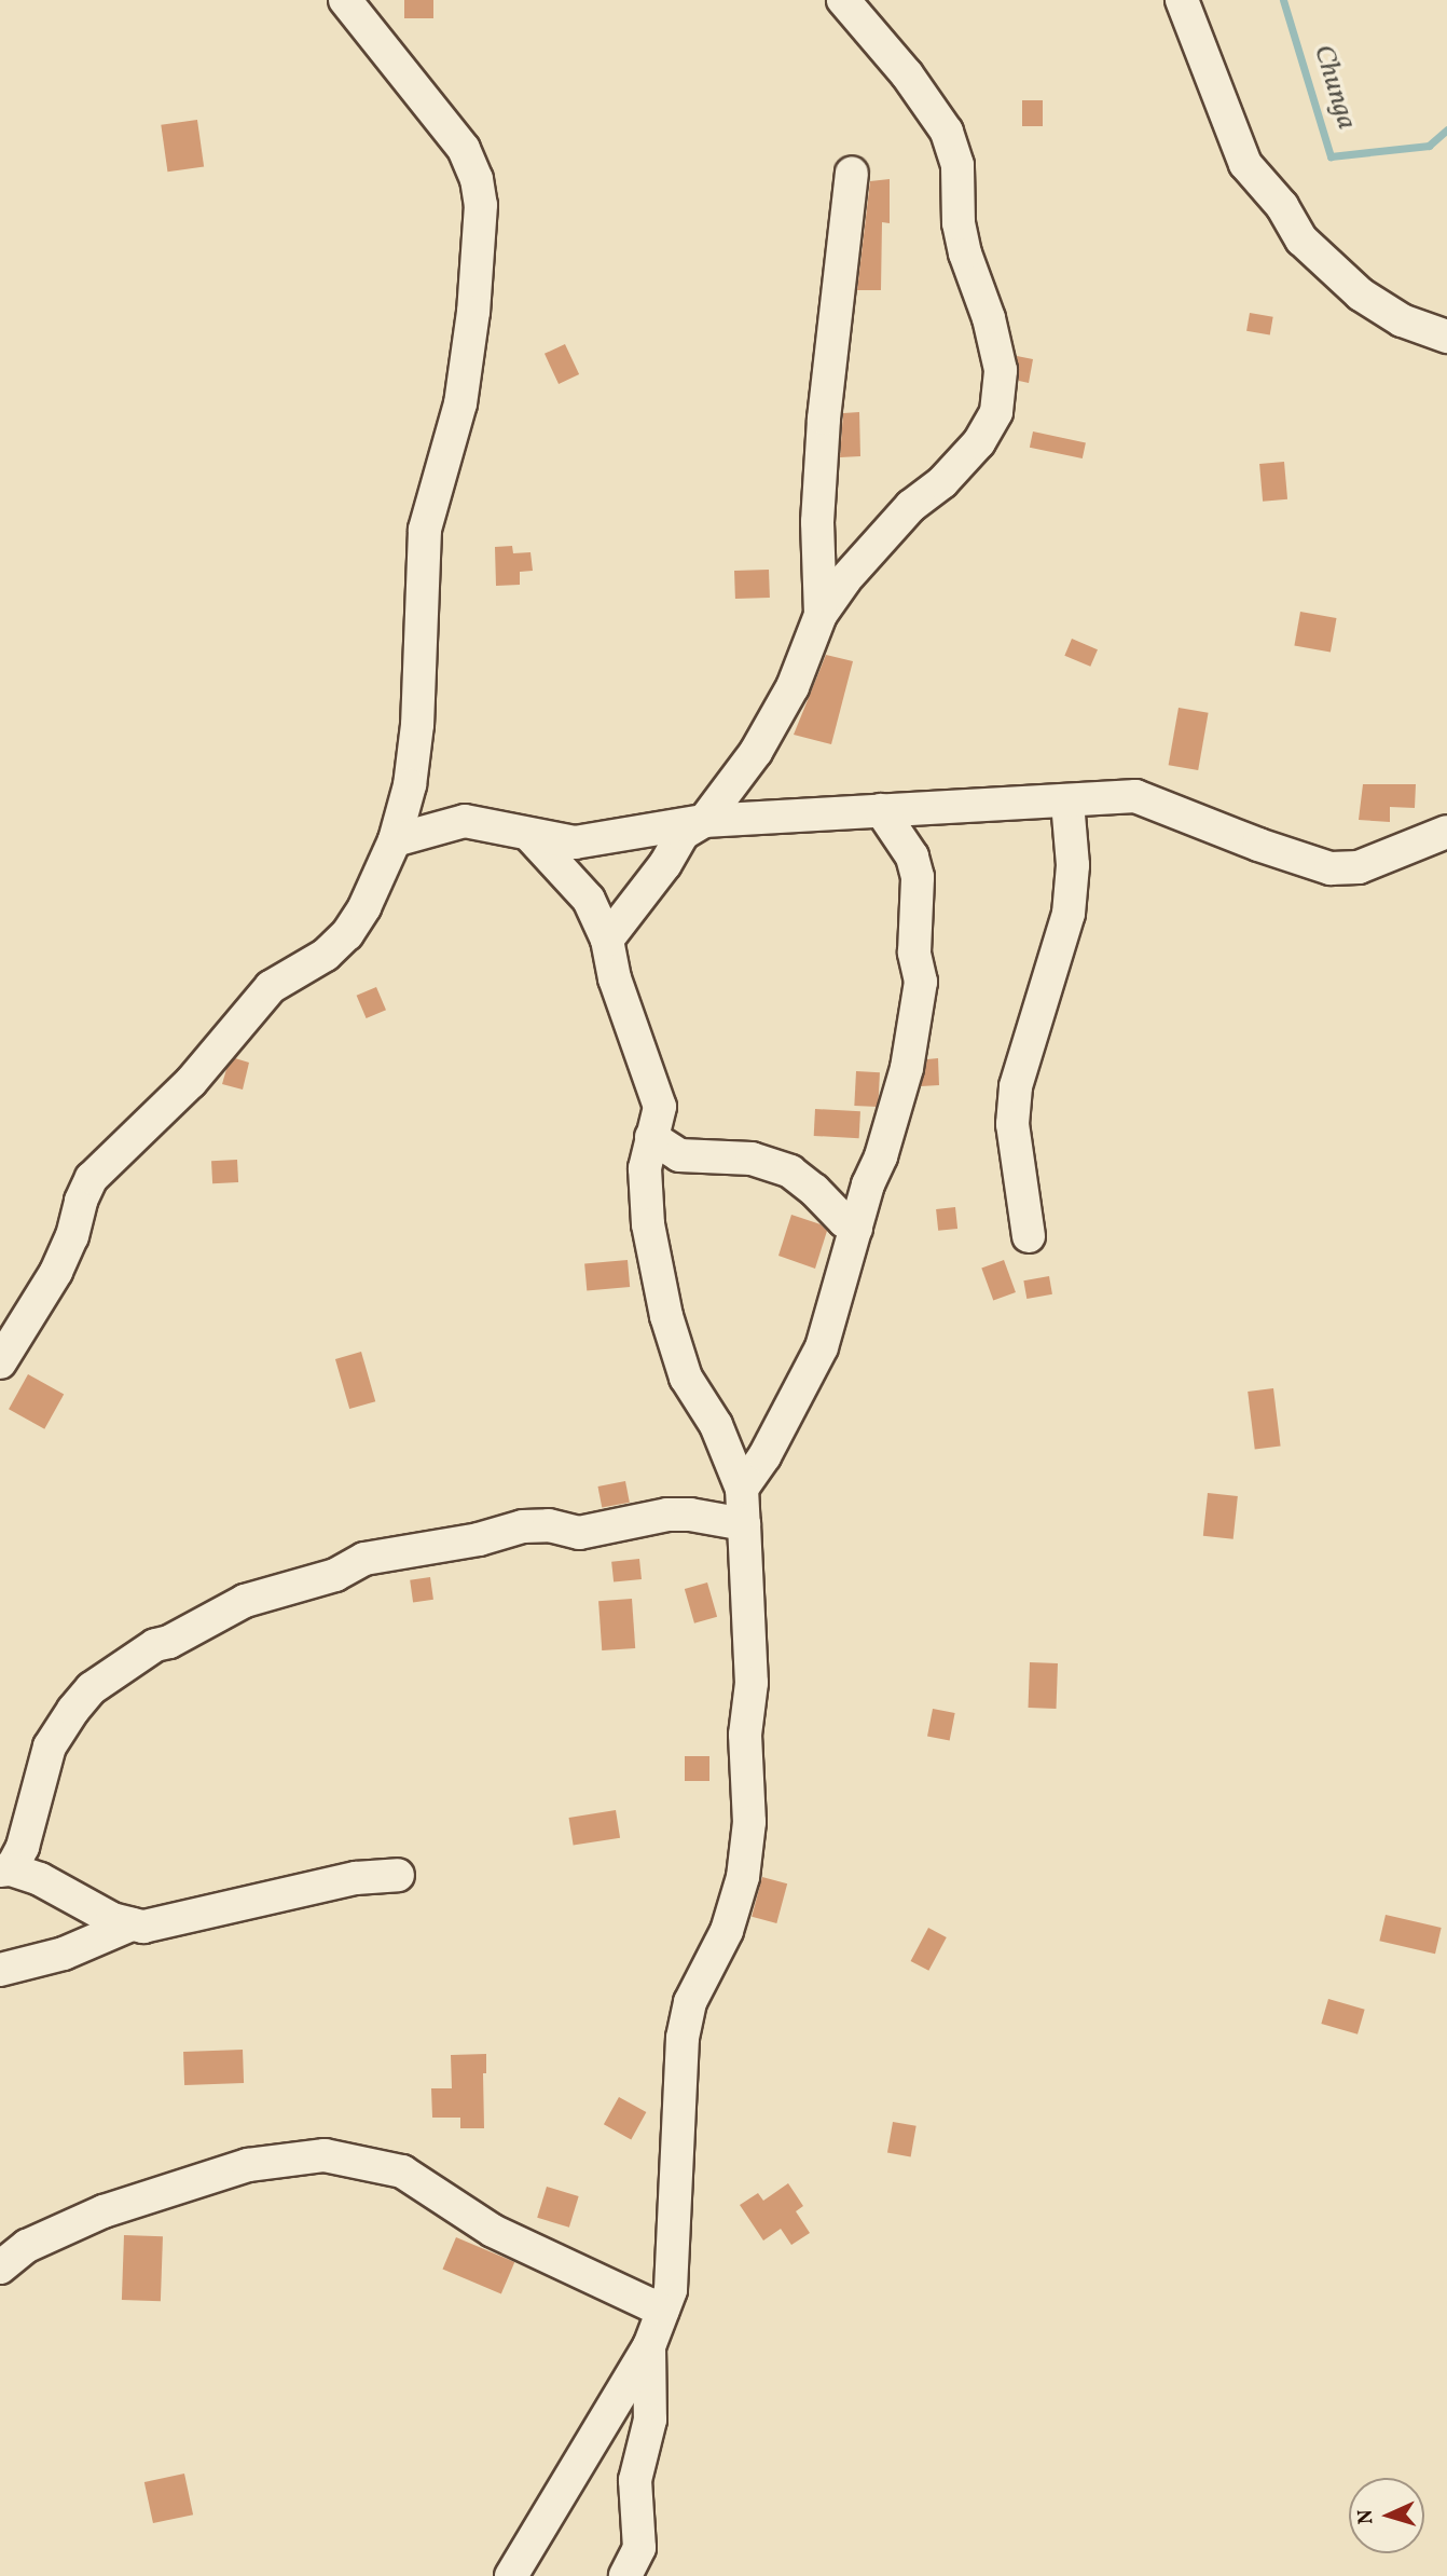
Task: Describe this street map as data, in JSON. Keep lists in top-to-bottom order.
{
  "water": ["Chunga"],
  "north": "left"
}
